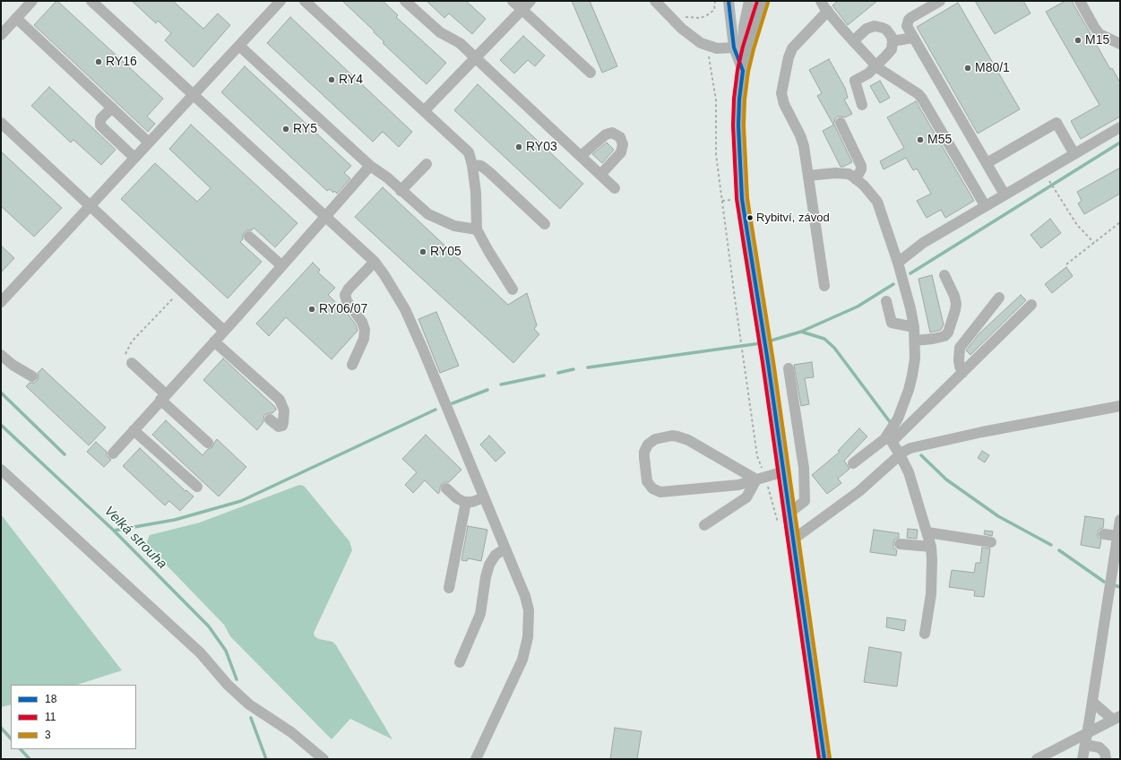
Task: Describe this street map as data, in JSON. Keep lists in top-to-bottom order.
{
  "water": ["Velká strouha"],
  "places": [
    "M15",
    "RY16",
    "M80/1",
    "RY4",
    "RY5",
    "M55",
    "RY03",
    "Rybitví, závod",
    "RY05",
    "RY06/07"
  ],
  "lines": ["transit line 18", "transit line 11", "transit line 3"],
  "legend": ["18", "11", "3"]
}
